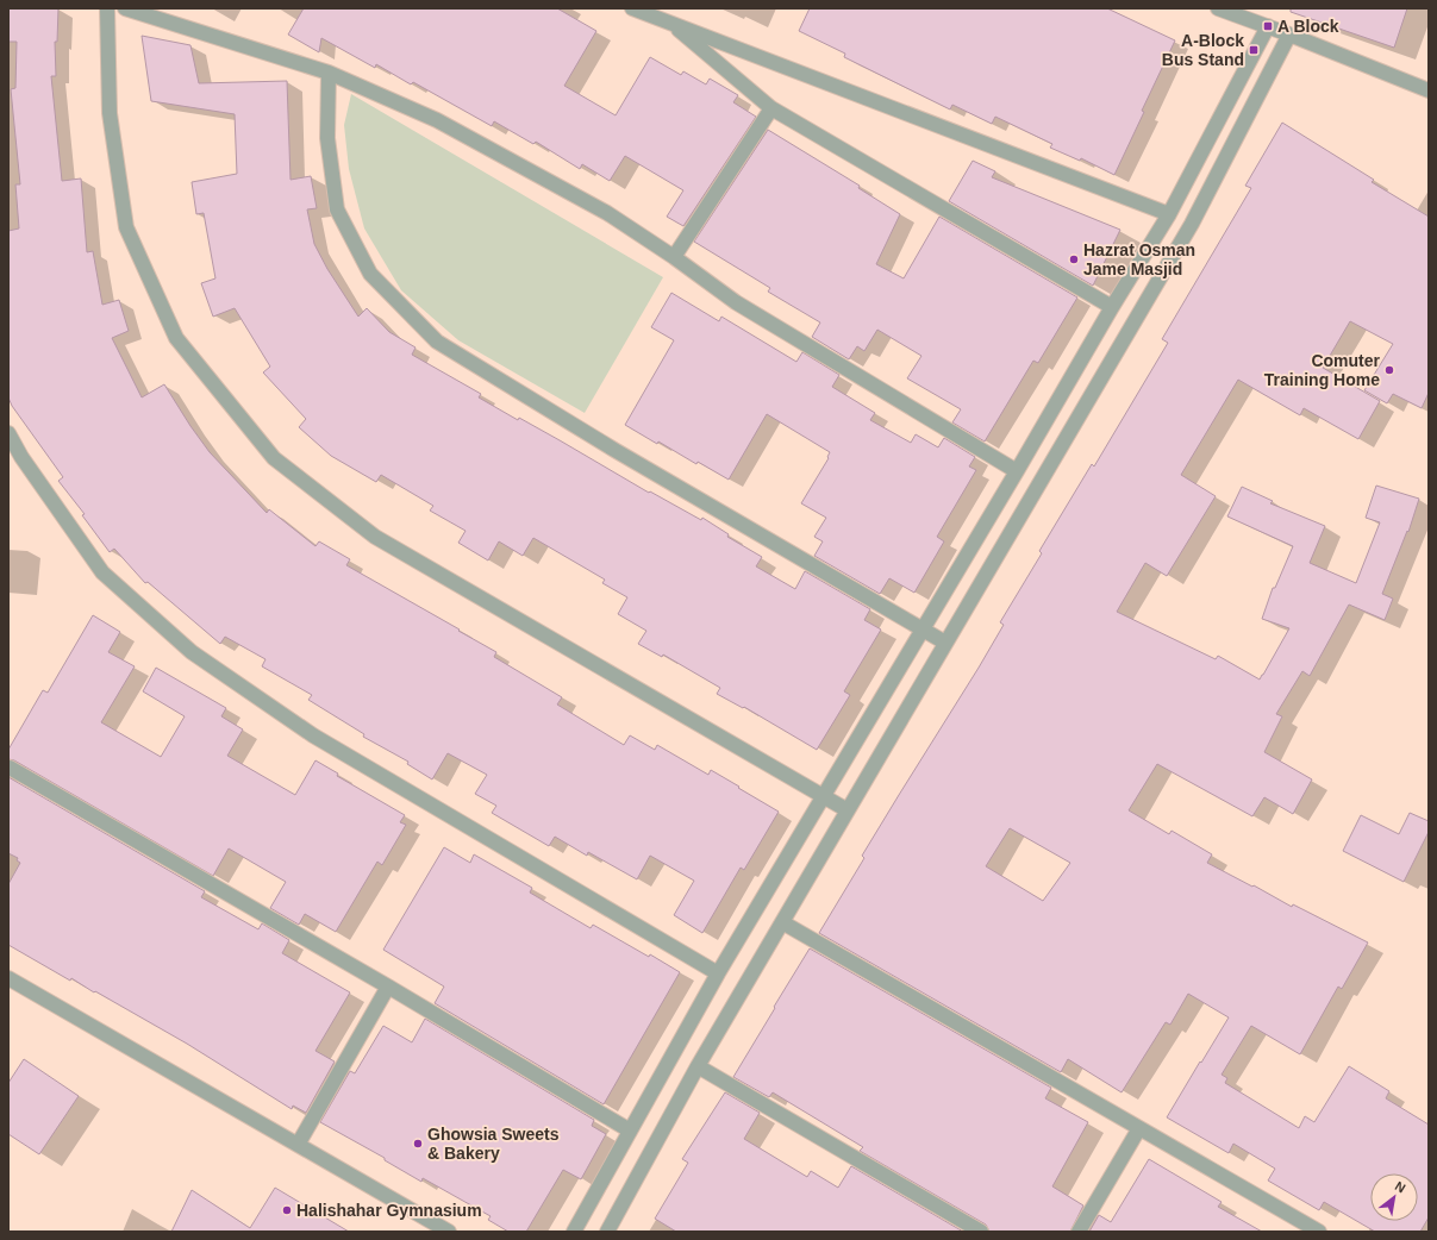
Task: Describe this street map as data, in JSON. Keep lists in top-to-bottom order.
{
  "places": {
    "transit": ["A Block", "A-Block Bus Stand"],
    "other": [
      "Hazrat Osman Jame Masjid",
      "Comuter Training Home",
      "Ghowsia Sweets & Bakery",
      "Halishahar Gymnasium"
    ]
  },
  "north": "top right"
}
